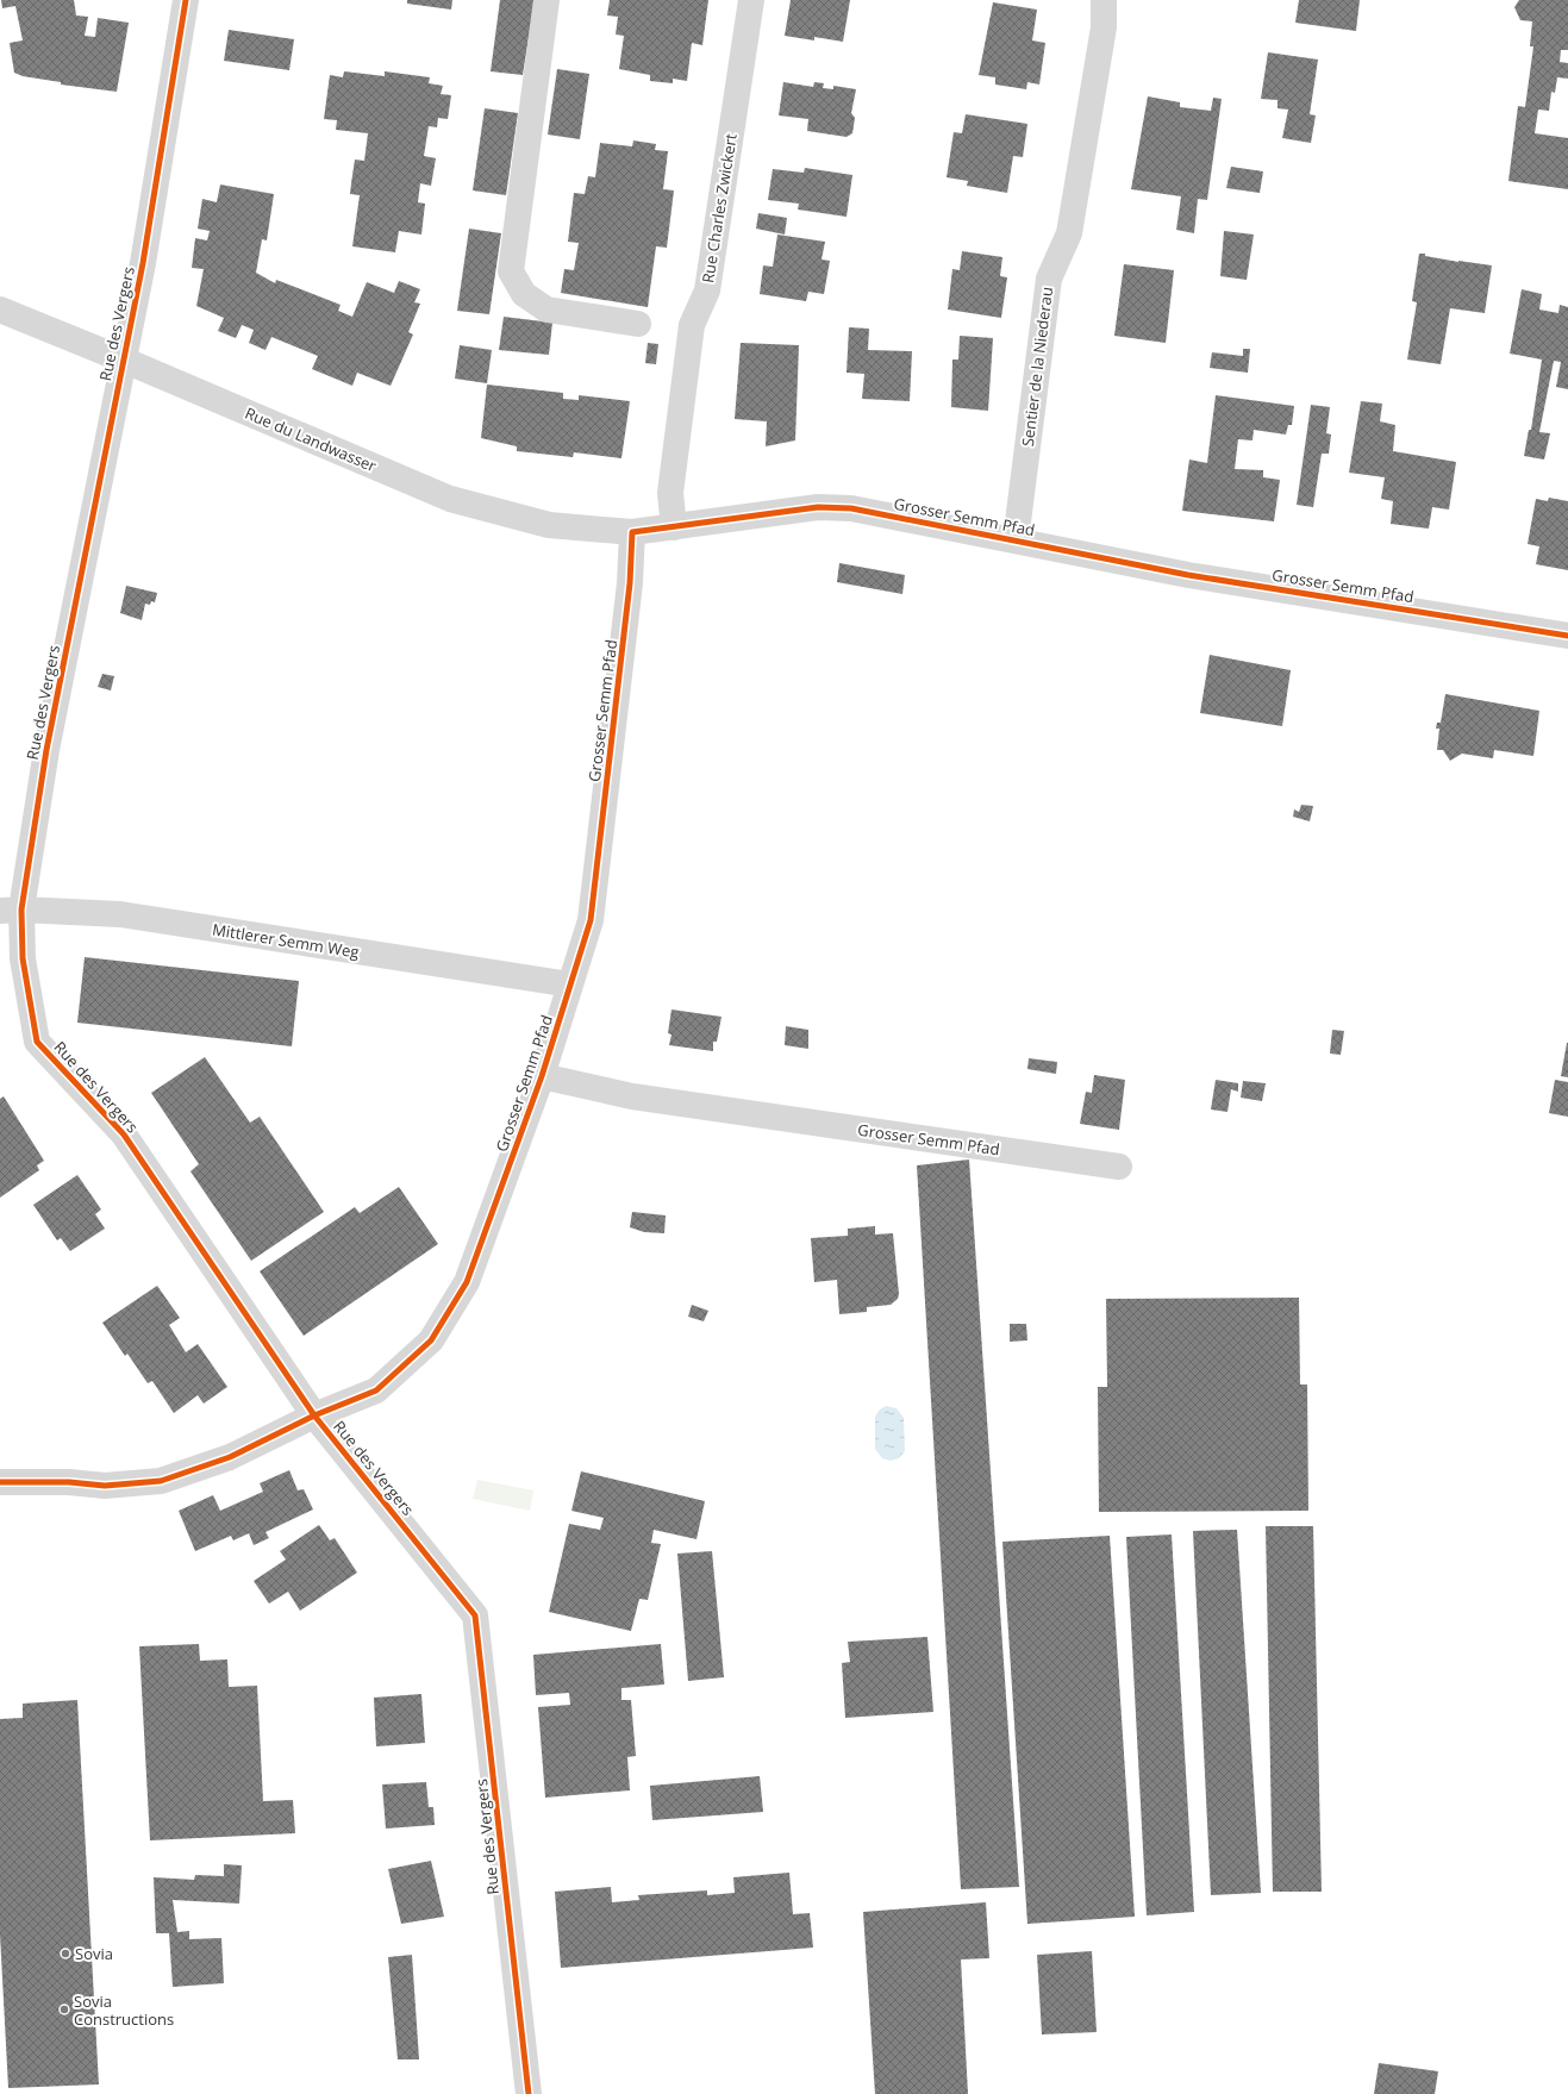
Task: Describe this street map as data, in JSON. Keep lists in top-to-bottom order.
{
  "streets": {
    "street": [
      "Rue Charles Zwickert",
      "Rue des Vergers",
      "Sentier de la Niederau",
      "Rue du Landwasser",
      "Grosser Semm Pfad",
      "Mittlerer Semm Weg"
    ]
  },
  "crossings": [
    ["Rue Charles Zwickert", "Grosser Semm Pfad"],
    ["Rue des Vergers", "Rue du Landwasser"],
    ["Rue des Vergers", "Grosser Semm Pfad"],
    ["Rue des Vergers", "Mittlerer Semm Weg"],
    ["Sentier de la Niederau", "Grosser Semm Pfad"],
    ["Rue du Landwasser", "Grosser Semm Pfad"],
    ["Grosser Semm Pfad", "Mittlerer Semm Weg"]
  ],
  "places": ["Sovia", "Sovia Constructions"]
}
